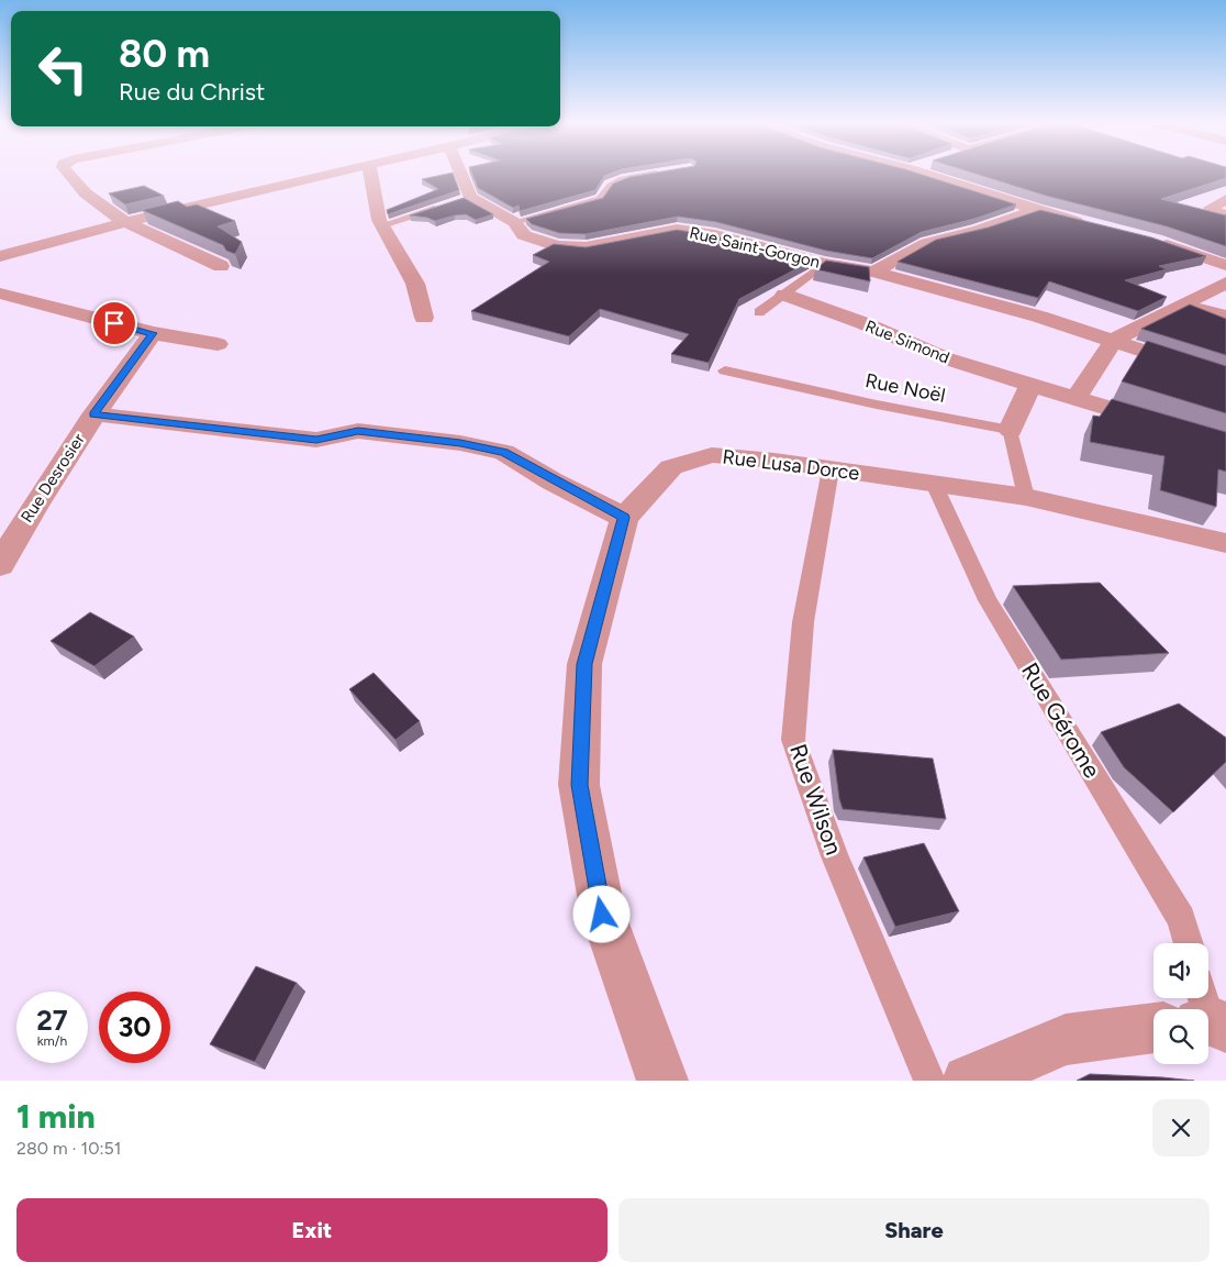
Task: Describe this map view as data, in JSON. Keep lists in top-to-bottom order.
{
  "streets": {
    "street": [
      "Rue Saint-Gorgon",
      "Rue Simond",
      "Rue Lusa Dorce",
      "Rue Desrosier"
    ],
    "lane": ["Rue Noël", "Rue Gérome", "Rue Wilson"]
  },
  "crossings": [
    ["Rue Lusa Dorce", "Rue Gérome"],
    ["Rue Lusa Dorce", "Rue Wilson"]
  ],
  "page": {
    "turn": ["80 m", "Rue du Christ"],
    "speed": "27 km/h",
    "limit": "30",
    "heading": ["1 min", "280 m · 10:51"],
    "buttons": ["Exit", "Share"]
  }
}
